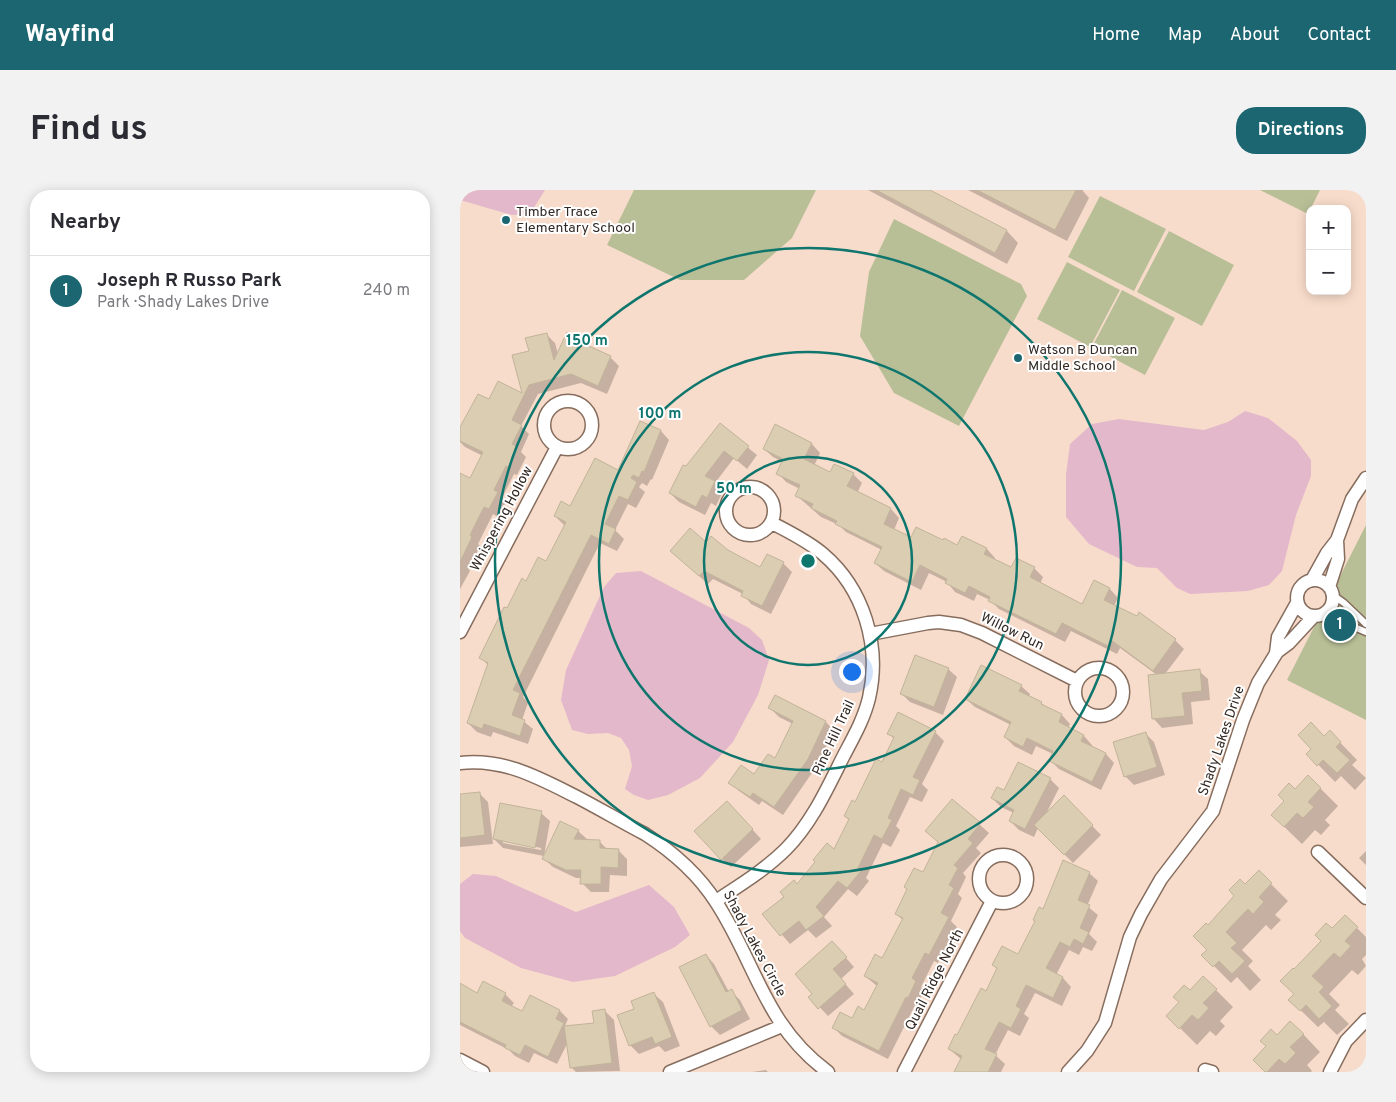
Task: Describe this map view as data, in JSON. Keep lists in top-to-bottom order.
{
  "streets": {
    "street": [
      "Whispering Hollow",
      "Willow Run",
      "Pine Hill Trail",
      "Shady Lakes Drive",
      "Shady Lakes Circle",
      "Quail Ridge North"
    ]
  },
  "crossings": [
    ["Willow Run", "Pine Hill Trail"],
    ["Pine Hill Trail", "Shady Lakes Circle"]
  ],
  "places": ["Timber Trace Elementary School", "Watson B Duncan Middle School"],
  "page": {
    "header": "Wayfind",
    "nav": [
      "Home",
      "Map",
      "About",
      "Contact"
    ],
    "buttons": "Directions",
    "title": "Find us",
    "heading": "Nearby",
    "map_buttons": ["+", "−"],
    "list": [
      {
        "mark": "1",
        "name": "Joseph R Russo Park",
        "note": "Park · Shady Lakes Drive",
        "value": "240 m"
      }
    ],
    "pins": "1"
  },
  "rings": ["150 m", "100 m", "50 m"]
}
